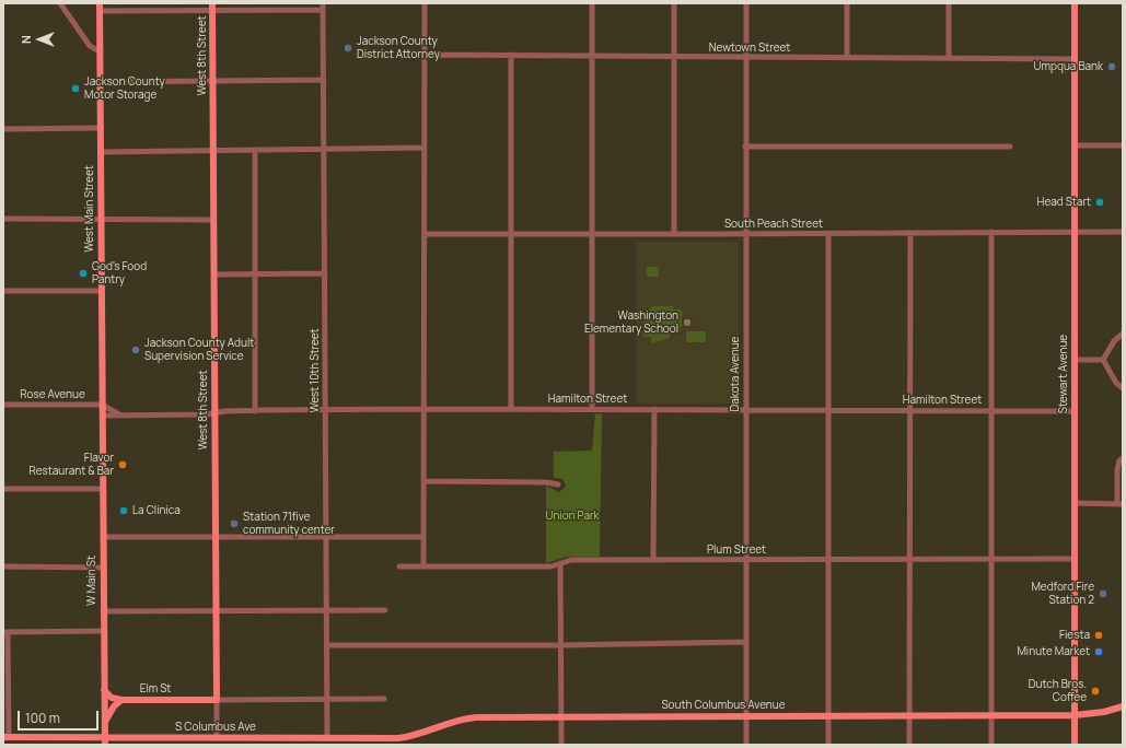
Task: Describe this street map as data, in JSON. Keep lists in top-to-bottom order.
{
  "streets": {
    "main road": [
      "West 8th Street",
      "West Main Street",
      "Stewart Avenue",
      "W Main St",
      "Elm St",
      "South Columbus Avenue",
      "S Columbus Ave"
    ],
    "street": [
      "Newtown Street",
      "South Peach Street",
      "West 10th Street",
      "Dakota Avenue",
      "Rose Avenue",
      "Hamilton Street",
      "Plum Street"
    ]
  },
  "crossings": [
    ["Newtown Street", "Dakota Avenue"],
    ["Newtown Street", "Stewart Avenue"],
    ["West 8th Street", "Hamilton Street"],
    ["West 8th Street", "Elm St"],
    ["West 8th Street", "S Columbus Ave"],
    ["West Main Street", "Rose Avenue"],
    ["West Main Street", "Hamilton Street"],
    ["West Main Street", "W Main St"],
    ["South Peach Street", "Dakota Avenue"],
    ["South Peach Street", "Stewart Avenue"],
    ["West 10th Street", "Hamilton Street"],
    ["West 10th Street", "South Columbus Avenue"],
    ["West 10th Street", "S Columbus Ave"],
    ["Dakota Avenue", "Hamilton Street"],
    ["Dakota Avenue", "Plum Street"],
    ["Dakota Avenue", "South Columbus Avenue"],
    ["Stewart Avenue", "Hamilton Street"],
    ["Stewart Avenue", "Plum Street"],
    ["Stewart Avenue", "South Columbus Avenue"],
    ["Hamilton Street", "W Main St"],
    ["W Main St", "S Columbus Ave"],
    ["South Columbus Avenue", "S Columbus Ave"]
  ],
  "parks": ["Union Park"],
  "places": [
    "Jackson County District Attorney",
    "Umpqua Bank",
    "Jackson County Motor Storage",
    "Head Start",
    "God's Food Pantry",
    "Washington Elementary School",
    "Jackson County Adult Supervision Service",
    "Flavor Restaurant & Bar",
    "La Clinica",
    "Station 71five community center",
    "Medford Fire Station 2",
    "Fiesta",
    "Minute Market",
    "Dutch Bros. Coffee"
  ],
  "scale_bar": "100 m",
  "north": "left"
}
